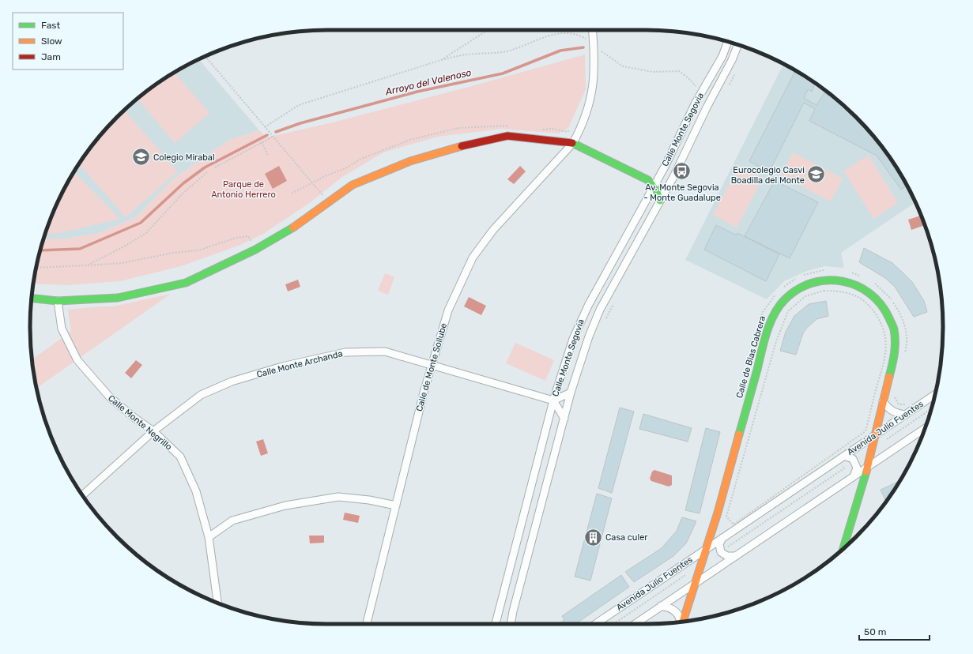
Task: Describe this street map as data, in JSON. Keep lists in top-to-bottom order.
{
  "streets": {
    "street": [
      "Calle Monte Segovia",
      "Calle de Blas Cabrera",
      "Calle Monte Archanda",
      "Calle de Monte Sollube",
      "Calle Monte Negrillo",
      "Avenida Julio Fuentes"
    ]
  },
  "crossings": [
    ["Calle Monte Segovia", "Calle Monte Archanda"],
    ["Calle de Blas Cabrera", "Avenida Julio Fuentes"],
    ["Calle Monte Archanda", "Calle de Monte Sollube"],
    ["Calle Monte Archanda", "Calle Monte Negrillo"]
  ],
  "water": ["Arroyo del Valenoso"],
  "parks": ["Parque de Antonio Herrero"],
  "places": {
    "school or university": ["Colegio Mirabal", "Eurocolegio Casvi Boadilla del Monte"],
    "bus stop": ["Av. Monte Segovia - Monte Guadalupe"],
    "building": ["Casa culer"]
  },
  "legend": ["Fast", "Slow", "Jam"],
  "scale_bar": "50 m"
}
